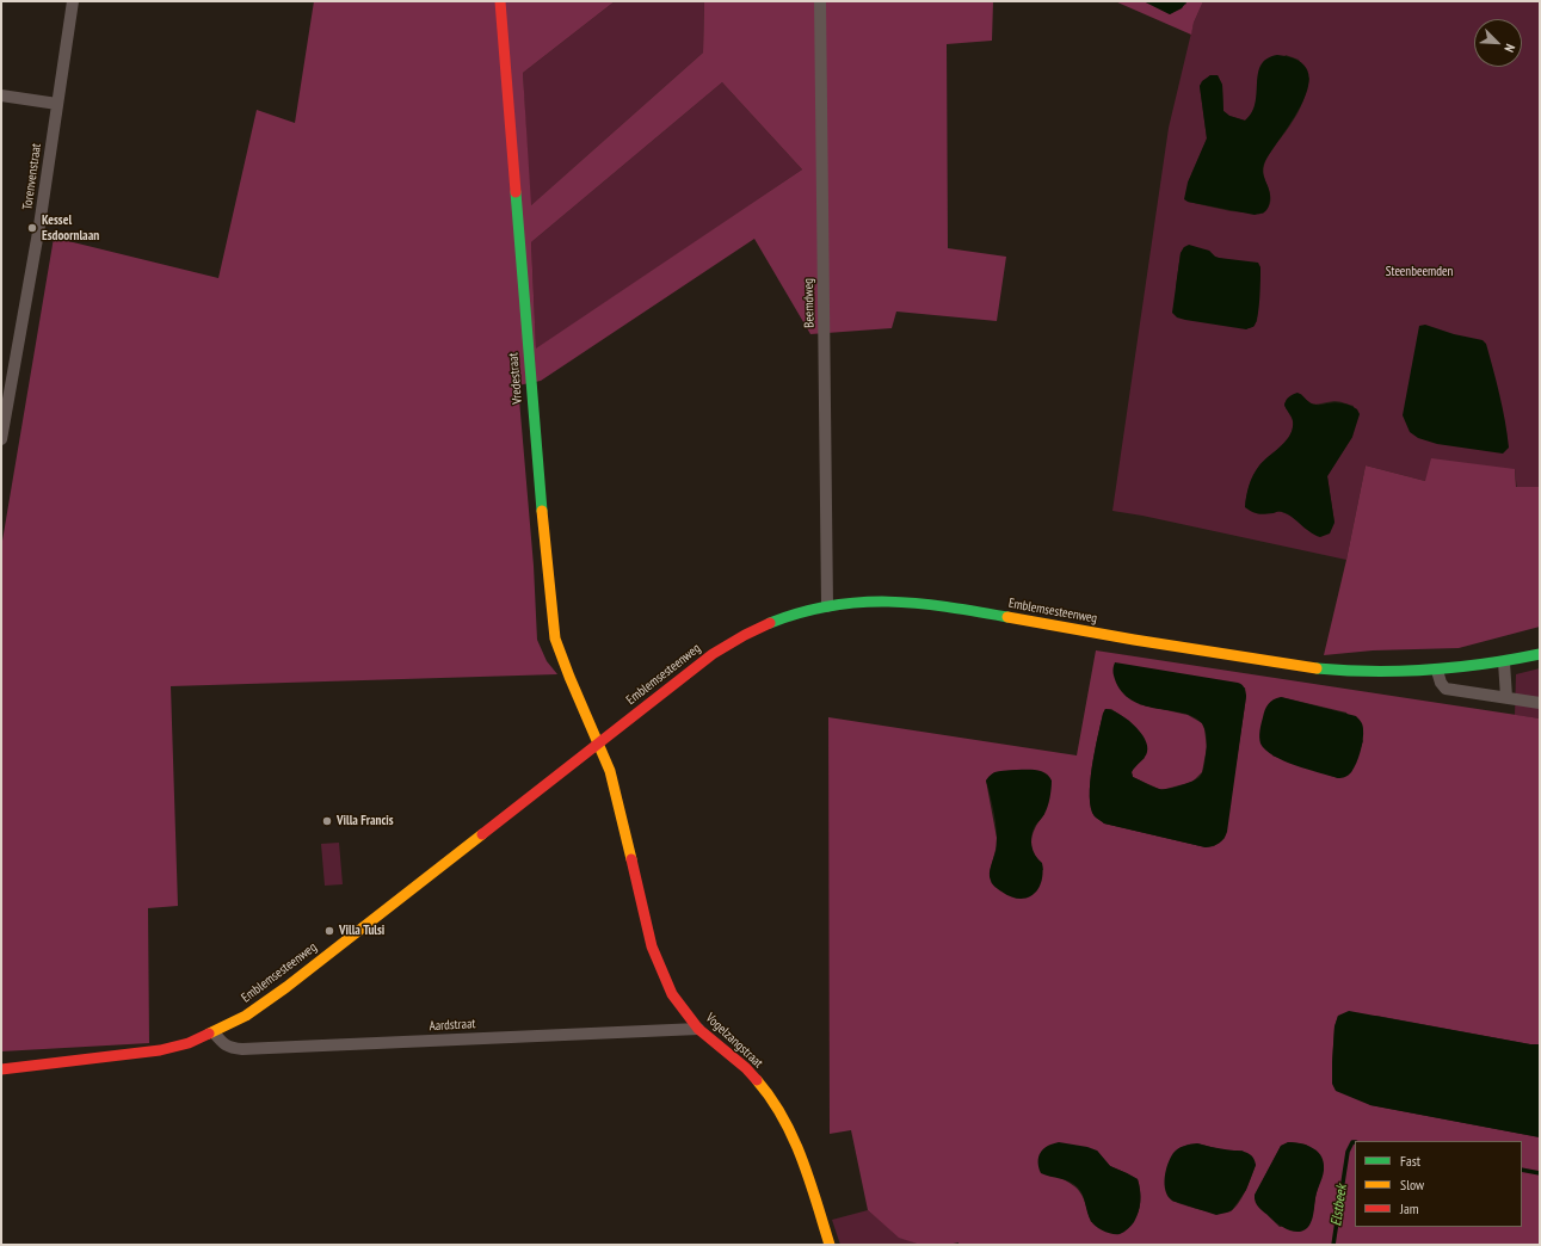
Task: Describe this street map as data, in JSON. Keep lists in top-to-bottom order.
{
  "streets": {
    "street": [
      "Torenvenstraat",
      "Beemdweg",
      "Vredestraat",
      "Emblemsesteenweg",
      "Aardstraat",
      "Vogelzangstraat"
    ]
  },
  "crossings": [
    ["Beemdweg", "Emblemsesteenweg"],
    ["Vredestraat", "Emblemsesteenweg"],
    ["Vredestraat", "Vogelzangstraat"],
    ["Emblemsesteenweg", "Aardstraat"],
    ["Emblemsesteenweg", "Vogelzangstraat"],
    ["Aardstraat", "Vogelzangstraat"]
  ],
  "water": ["Elstbeek"],
  "parks": ["Steenbeemden"],
  "places": ["Kessel Esdoornlaan", "Villa Francis", "Villa Tulsi"],
  "legend": ["Fast", "Slow", "Jam"],
  "north": "bottom right"
}
